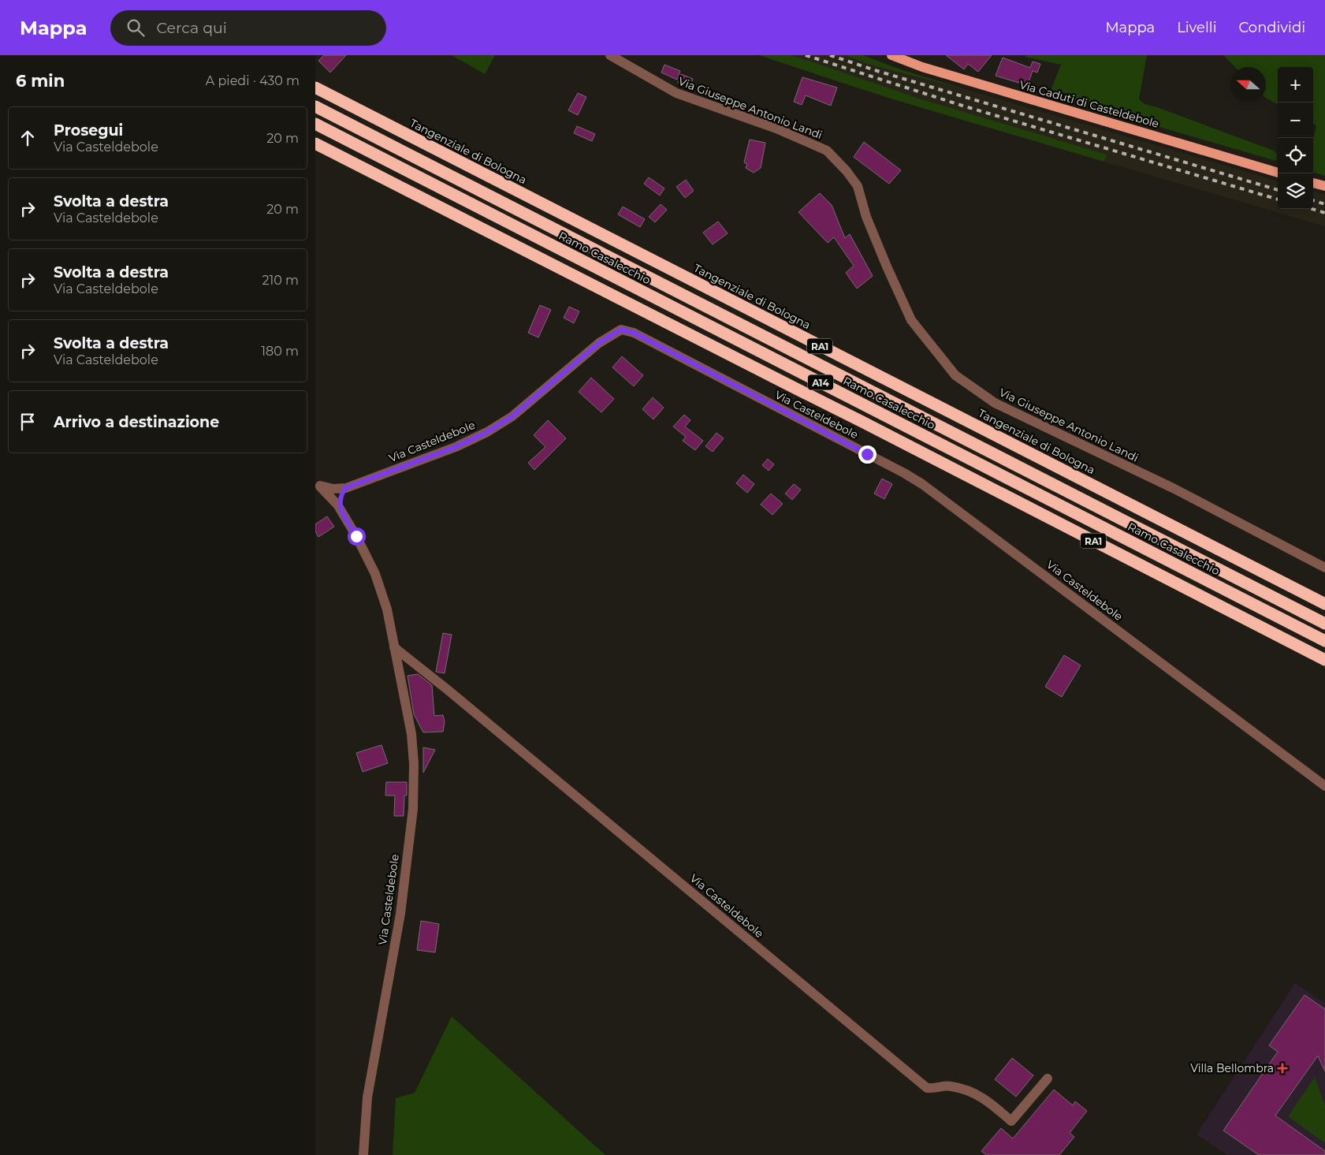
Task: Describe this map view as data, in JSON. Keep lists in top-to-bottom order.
{
  "streets": {
    "highway": [
      "Tangenziale di Bologna",
      "Ramo Casalecchio",
      "RA1",
      "A14"
    ],
    "main road": ["Via Caduti di Casteldebole"],
    "street": ["Via Giuseppe Antonio Landi", "Via Casteldebole"]
  },
  "places": {
    "health": ["Villa Bellombra"]
  },
  "north": "left",
  "page": {
    "header": "Mappa",
    "search": "Cerca qui",
    "nav": ["Mappa", "Livelli", "Condividi"],
    "heading": ["6 min", "A piedi · 430 m"],
    "map_buttons": ["+", "−"],
    "list": [
      ["Prosegui", "Via Casteldebole", "20 m"],
      ["Svolta a destra", "Via Casteldebole", "20 m"],
      ["Svolta a destra", "Via Casteldebole", "210 m"],
      ["Svolta a destra", "Via Casteldebole", "180 m"],
      "Arrivo a destinazione"
    ]
  }
}
